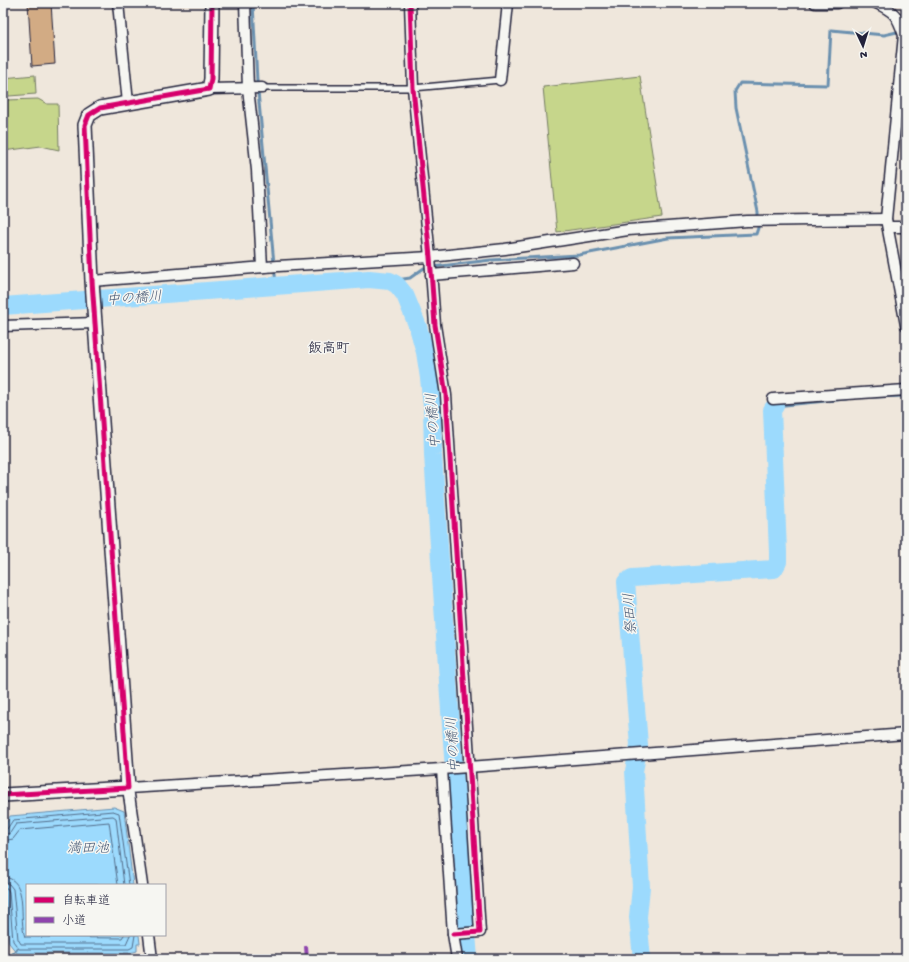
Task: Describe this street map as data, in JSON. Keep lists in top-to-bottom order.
{
  "districts": ["飯高町"],
  "water": ["中の橋川", "祭田川", "満田池"],
  "legend": ["自転車道", "小道"],
  "north": "bottom"
}
